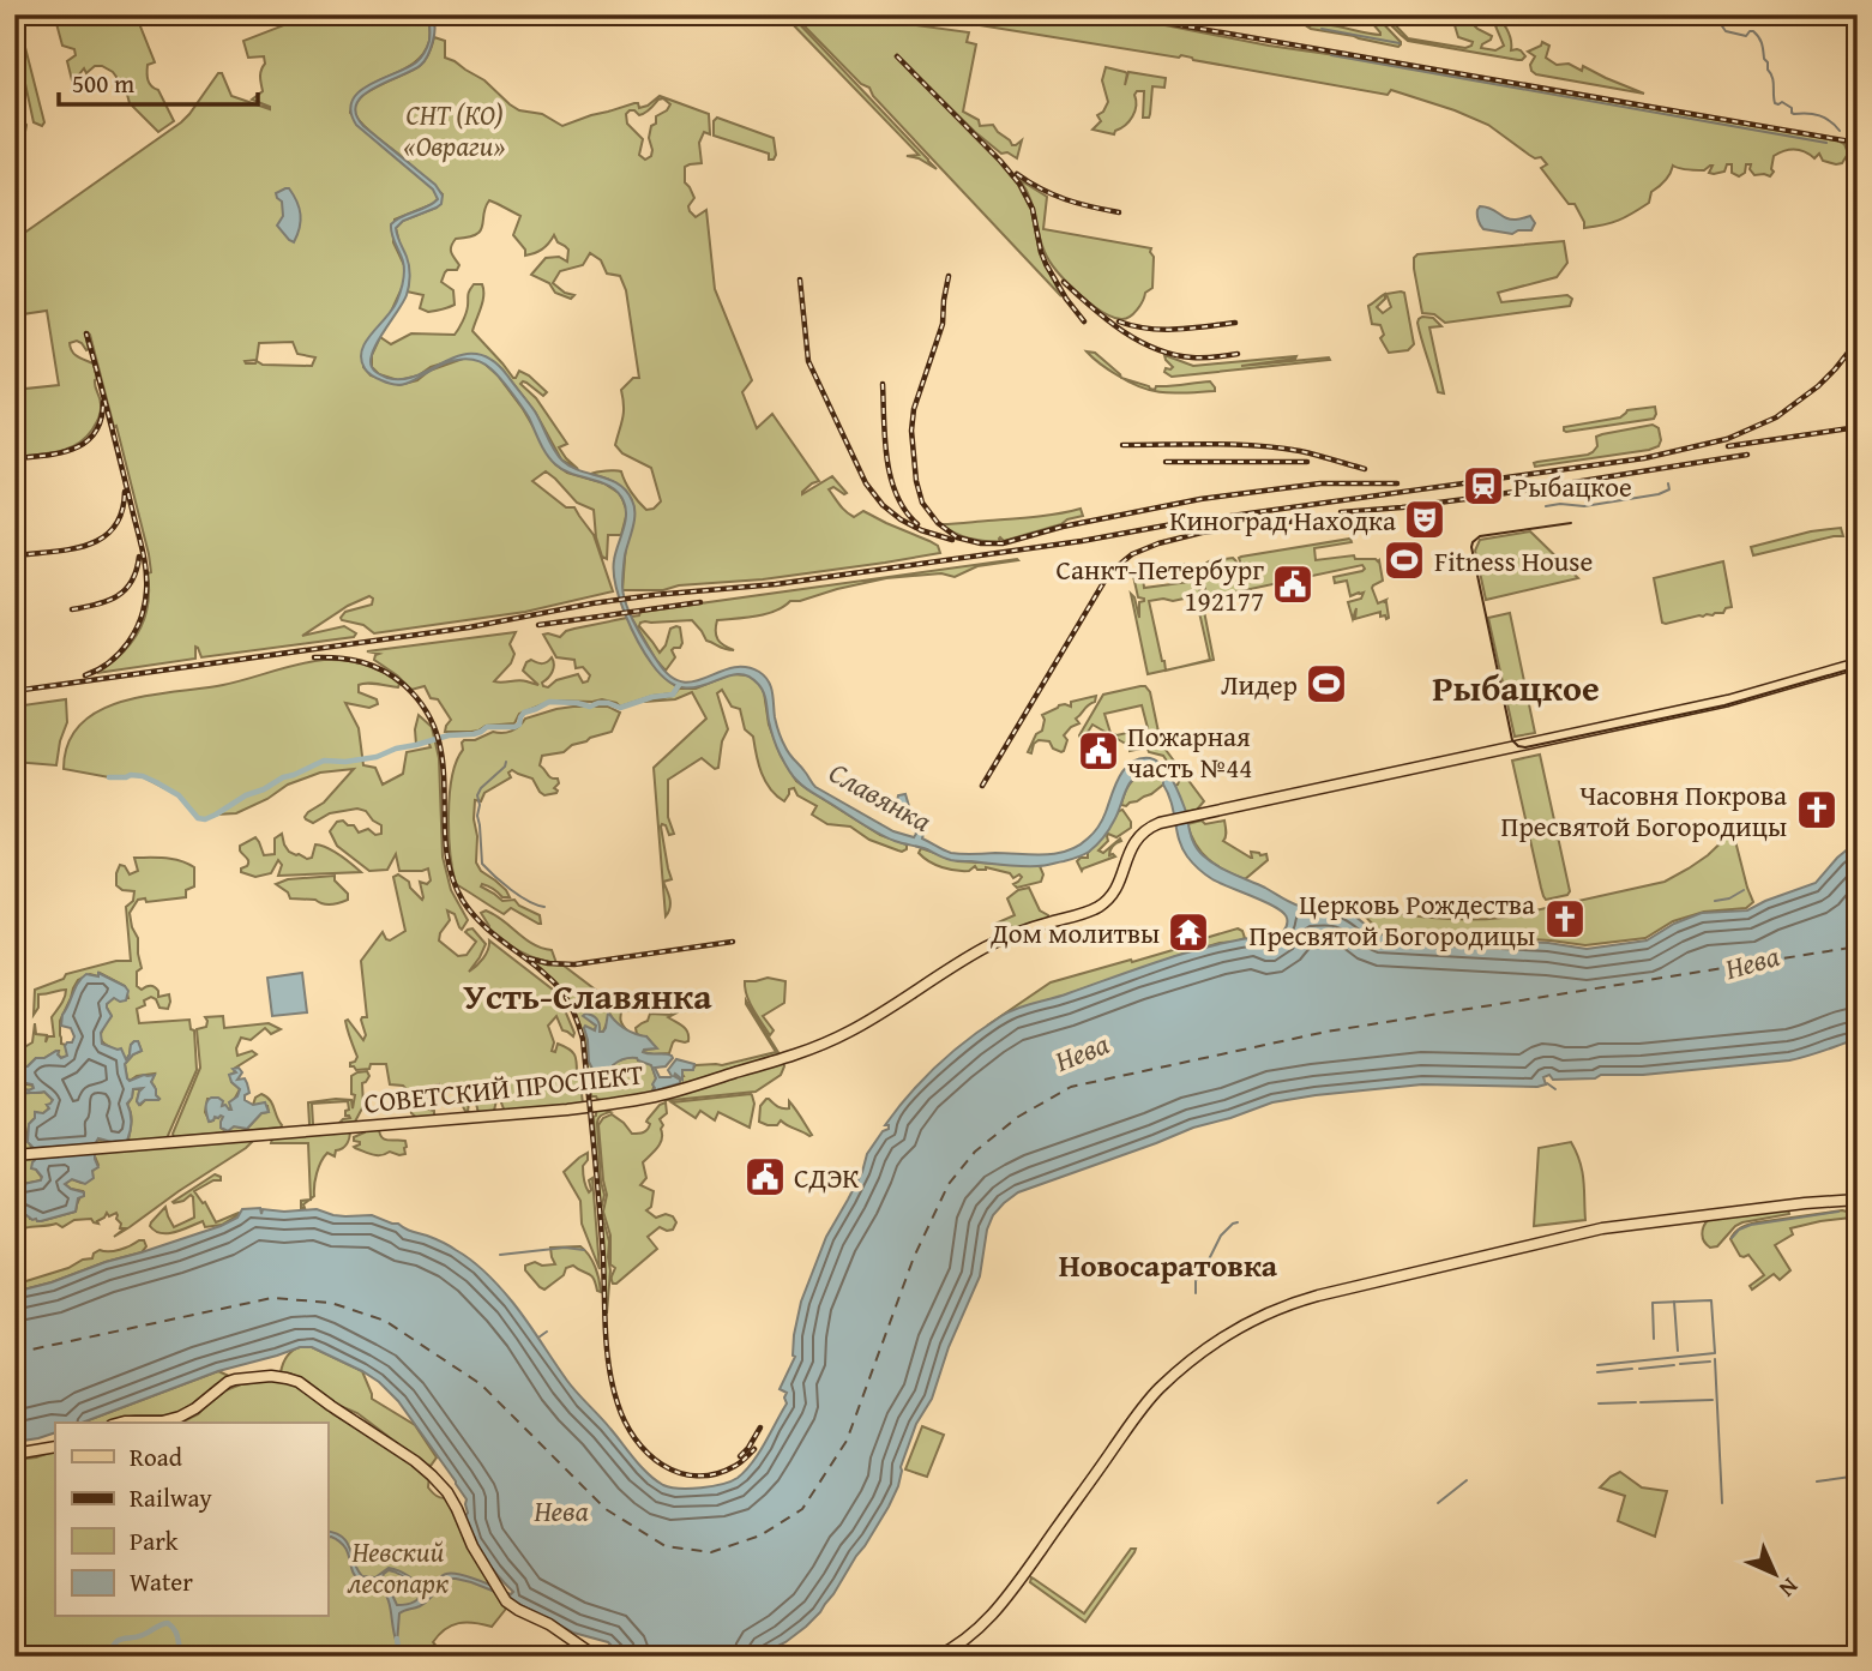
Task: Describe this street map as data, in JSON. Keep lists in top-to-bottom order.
{
  "streets": {
    "main road": ["СОВЕТСКИЙ ПРОСПЕКТ"]
  },
  "districts": ["Рыбацкое", "Усть-Славянка", "Новосаратовка"],
  "water": ["Славянка", "Нева"],
  "parks": ["СНТ (КО) «Овраги»", "Невский лесопарк"],
  "places": {
    "station": ["Рыбацкое"],
    "theatre": ["Киноград Находка"],
    "sports": ["Fitness House", "Лидер"],
    "public building": ["Санкт-Петербург 192177", "Пожарная часть №44", "СДЭК"],
    "church": ["Часовня Покрова Пресвятой Богородицы", "Церковь Рождества Пресвятой Богородицы"],
    "temple": ["Дом молитвы"]
  },
  "legend": [
    "Road",
    "Railway",
    "Park",
    "Water"
  ],
  "scale_bar": "500 m",
  "north": "bottom right"
}
